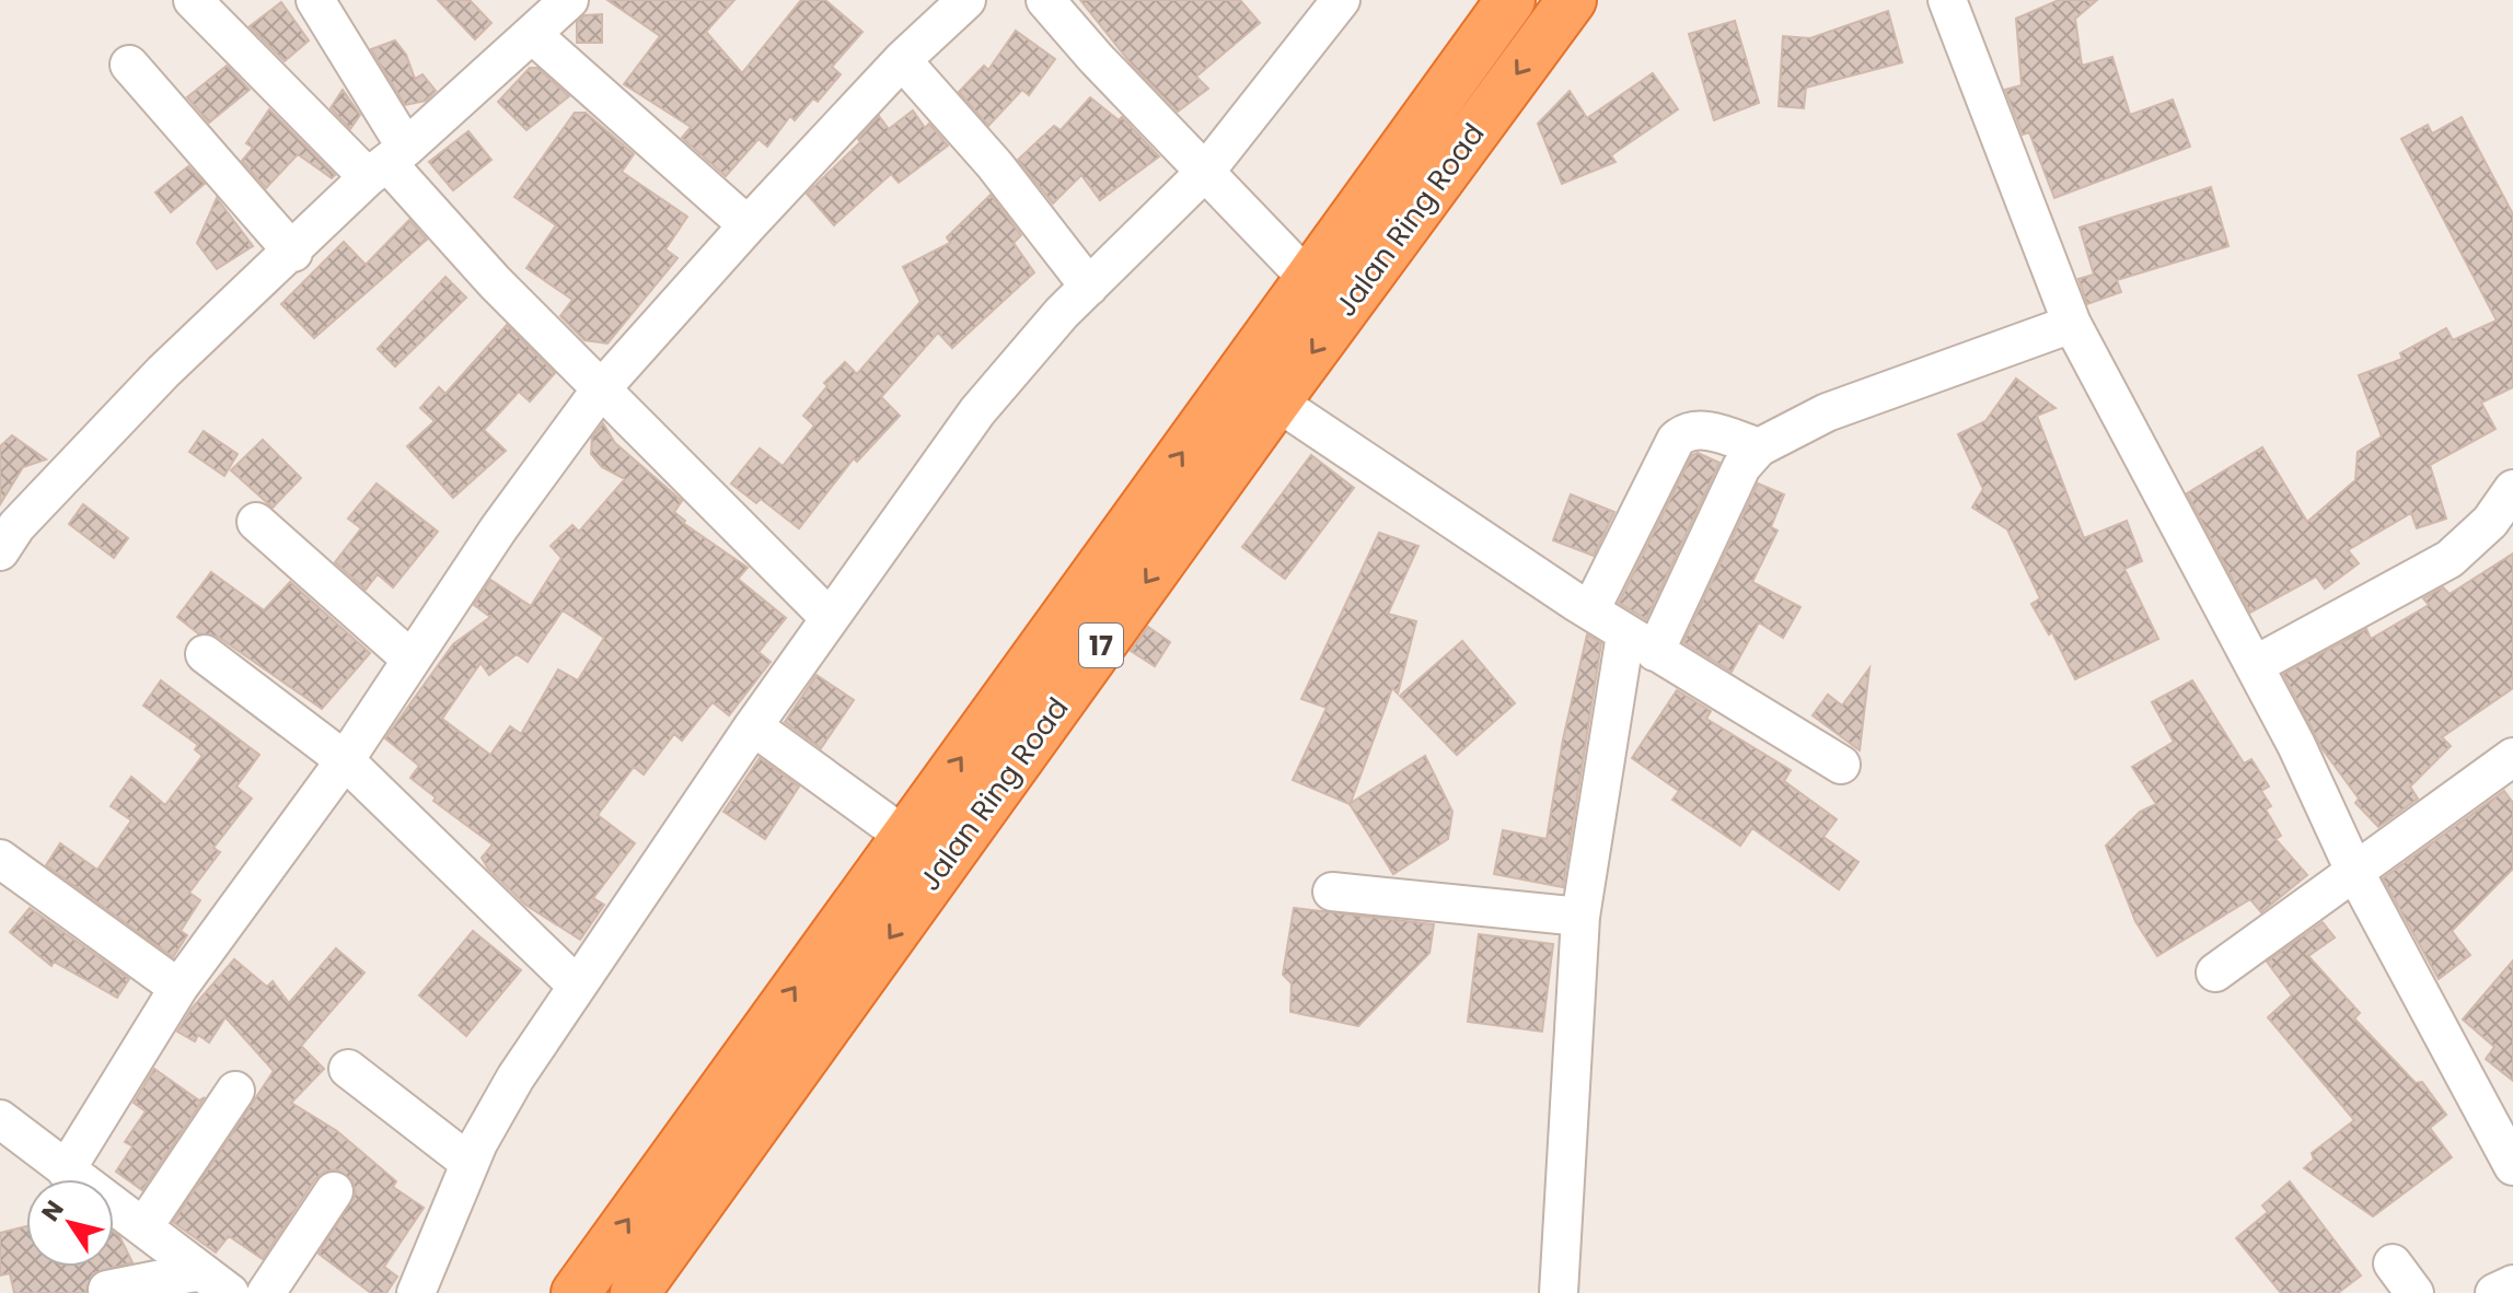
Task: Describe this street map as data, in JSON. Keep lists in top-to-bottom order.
{
  "streets": {
    "highway": ["Jalan Ring Road", "17"]
  },
  "north": "top left"
}
